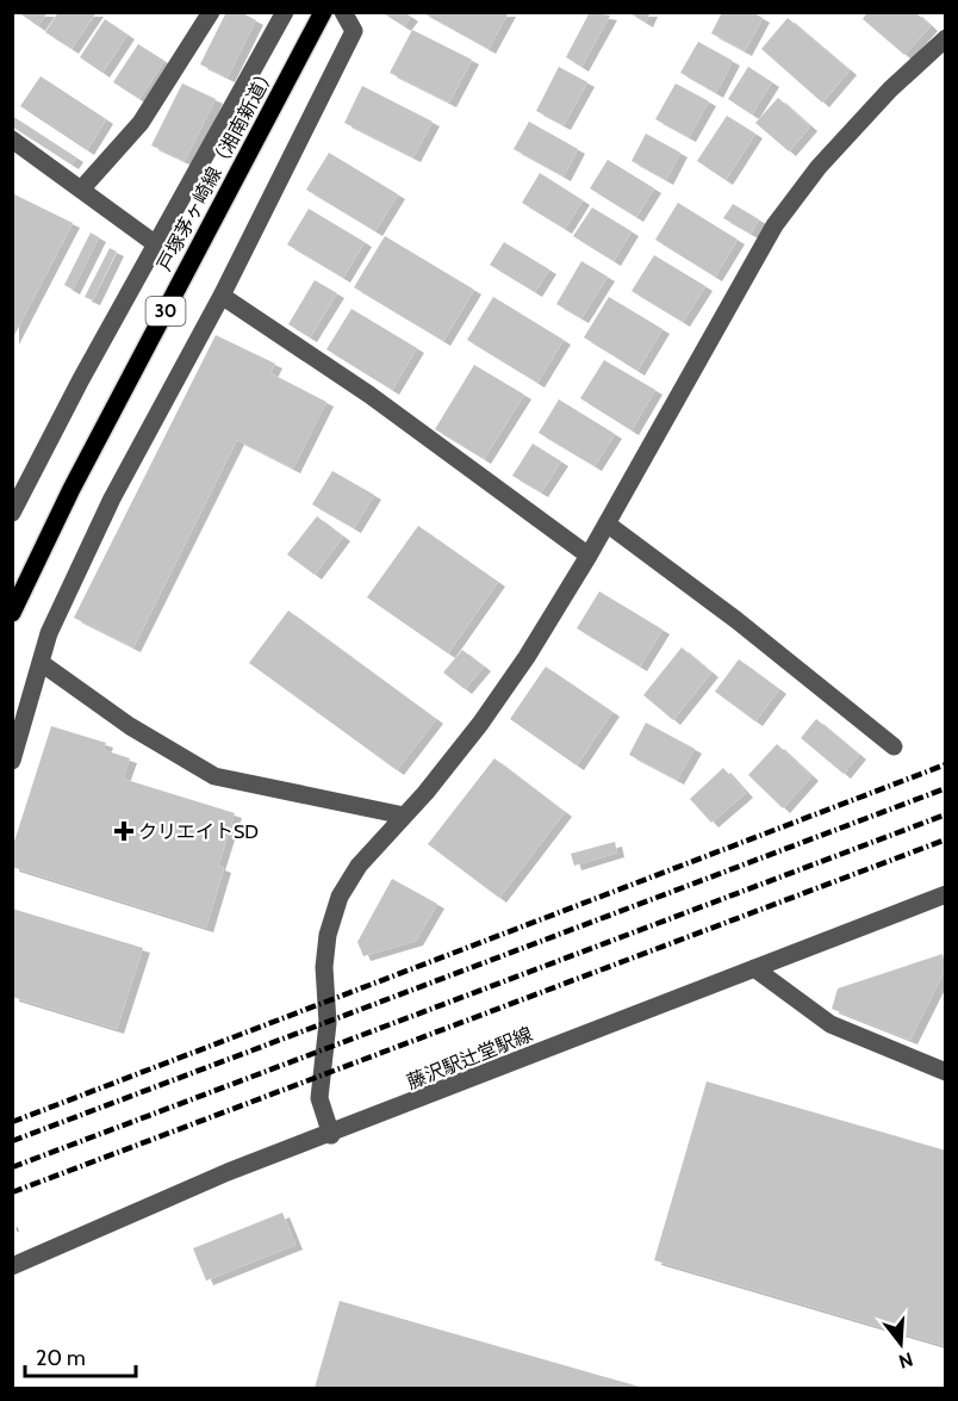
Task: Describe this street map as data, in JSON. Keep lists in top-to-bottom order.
{
  "streets": {
    "main road": ["戸塚茅ヶ崎線（湘南新道）", "30"],
    "street": ["藤沢駅辻堂駅線"]
  },
  "places": {
    "health": ["クリエイトSD"]
  },
  "scale_bar": "20 m",
  "north": "bottom"
}
